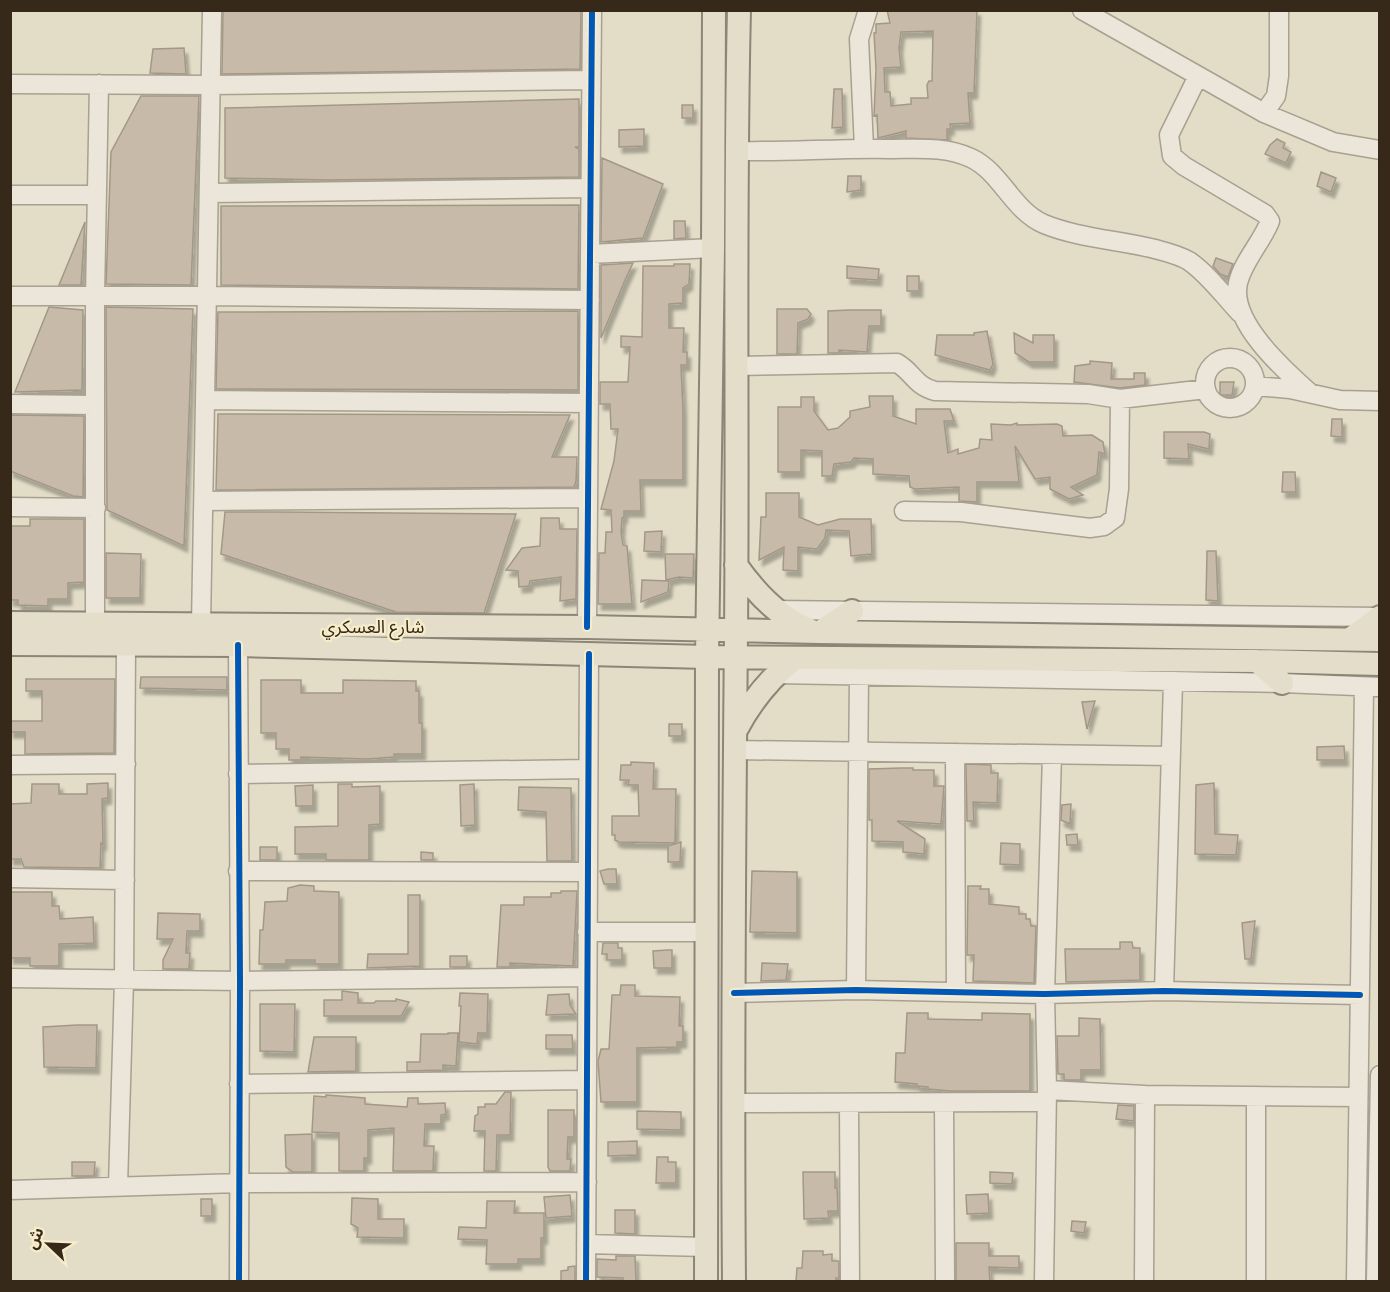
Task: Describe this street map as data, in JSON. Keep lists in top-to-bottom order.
{
  "streets": {
    "main road": ["شارع العسكري"]
  },
  "north": "top left"
}
